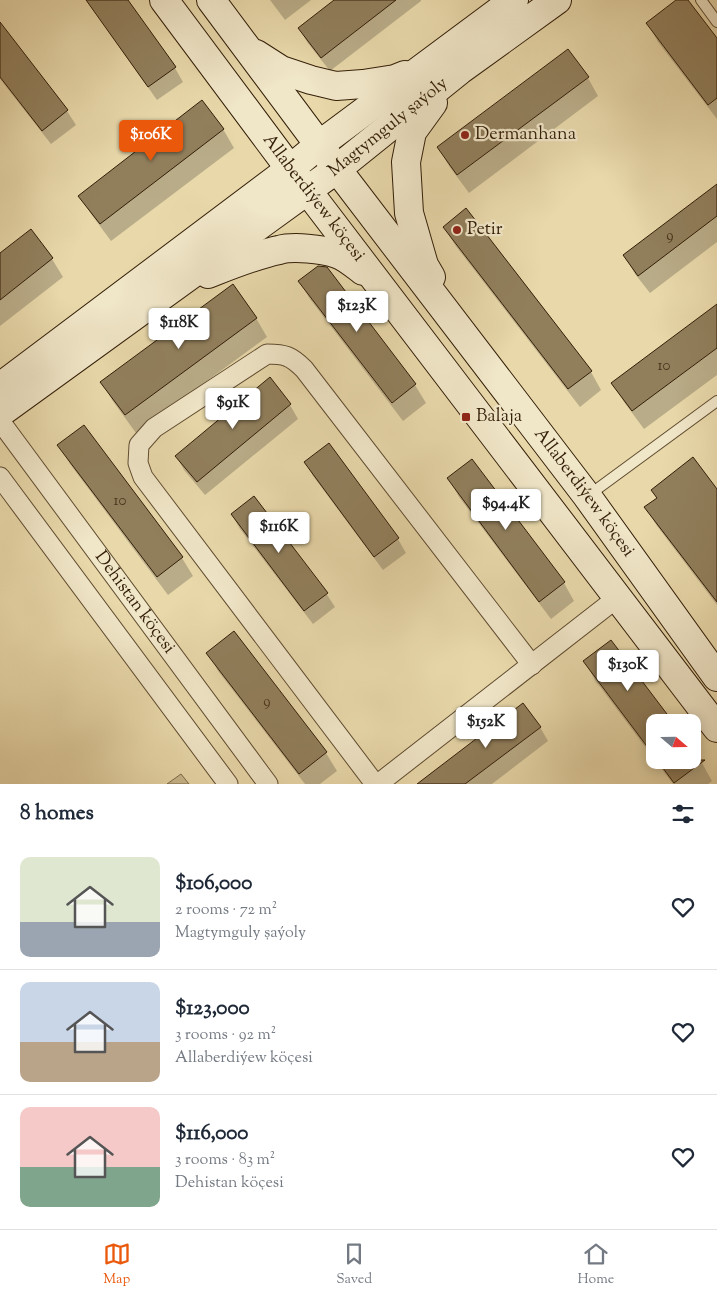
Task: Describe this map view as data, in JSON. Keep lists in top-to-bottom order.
{
  "streets": {
    "street": ["Magtymguly şaýoly", "Allaberdiýew köçesi", "Dehistan köçesi"]
  },
  "crossings": [
    ["Magtymguly şaýoly", "Allaberdiýew köçesi"]
  ],
  "places": {
    "other": ["Dermanhana", "Petir"],
    "transit": ["Balaja"]
  },
  "house_numbers": [
    "9",
    "10",
    "10",
    "9"
  ],
  "north": "right",
  "page": {
    "price": [
      "$106K",
      "$123K",
      "$118K",
      "$91K",
      "$94.4K",
      "$116K",
      "$130K",
      "$152K"
    ],
    "heading": "8 homes",
    "list": [
      {
        "name": "$106,000",
        "note": "2 rooms · 72 m² · Magtymguly şaýoly"
      },
      {
        "name": "$123,000",
        "note": "3 rooms · 92 m² · Allaberdiýew köçesi"
      },
      {
        "name": "$116,000",
        "note": "3 rooms · 83 m² · Dehistan köçesi"
      }
    ],
    "tabs": ["Map", "Saved", "Home"]
  }
}
